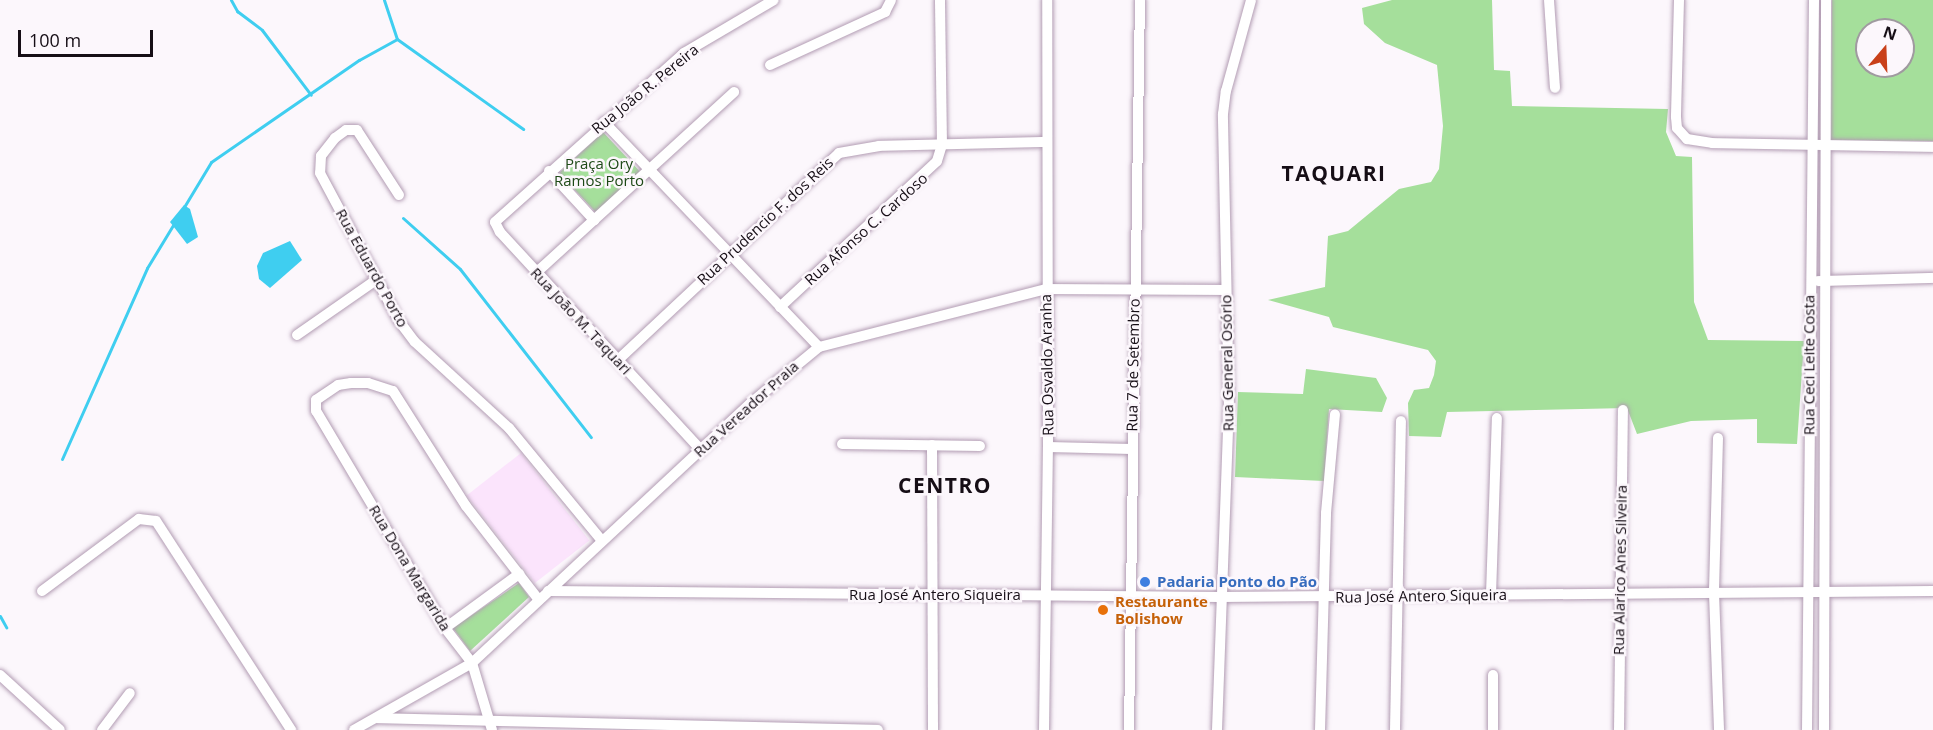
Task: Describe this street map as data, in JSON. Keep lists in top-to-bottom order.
{
  "streets": {
    "street": [
      "Rua João R. Pereira",
      "Rua Prudencio F. dos Reis",
      "Rua Afonso C. Cardoso",
      "Rua Eduardo Porto",
      "Rua João M. Taquari",
      "Rua General Osório",
      "Rua Osvaldo Aranha",
      "Rua 7 de Setembro",
      "Rua Ceci Leite Costa",
      "Rua Vereador Praia",
      "Rua Dona Margarida",
      "Rua Alarico Anes Silveira",
      "Rua José Antero Siqueira"
    ]
  },
  "crossings": [
    ["Rua João R. Pereira", "Rua João M. Taquari"],
    ["Rua Prudencio F. dos Reis", "Rua Afonso C. Cardoso"],
    ["Rua Prudencio F. dos Reis", "Rua João M. Taquari"],
    ["Rua Prudencio F. dos Reis", "Rua Osvaldo Aranha"],
    ["Rua Eduardo Porto", "Rua Vereador Praia"],
    ["Rua João M. Taquari", "Rua Vereador Praia"],
    ["Rua General Osório", "Rua Vereador Praia"],
    ["Rua General Osório", "Rua José Antero Siqueira"],
    ["Rua Osvaldo Aranha", "Rua Vereador Praia"],
    ["Rua Osvaldo Aranha", "Rua José Antero Siqueira"],
    ["Rua 7 de Setembro", "Rua Vereador Praia"],
    ["Rua 7 de Setembro", "Rua José Antero Siqueira"],
    ["Rua Ceci Leite Costa", "Rua José Antero Siqueira"],
    ["Rua Vereador Praia", "Rua Dona Margarida"],
    ["Rua Vereador Praia", "Rua José Antero Siqueira"],
    ["Rua Alarico Anes Silveira", "Rua José Antero Siqueira"]
  ],
  "districts": ["TAQUARI", "CENTRO"],
  "parks": ["Praça Ory Ramos Porto"],
  "places": ["Padaria Ponto do Pão", "Restaurante Bolishow"],
  "scale_bar": "100 m",
  "north": "top"
}
